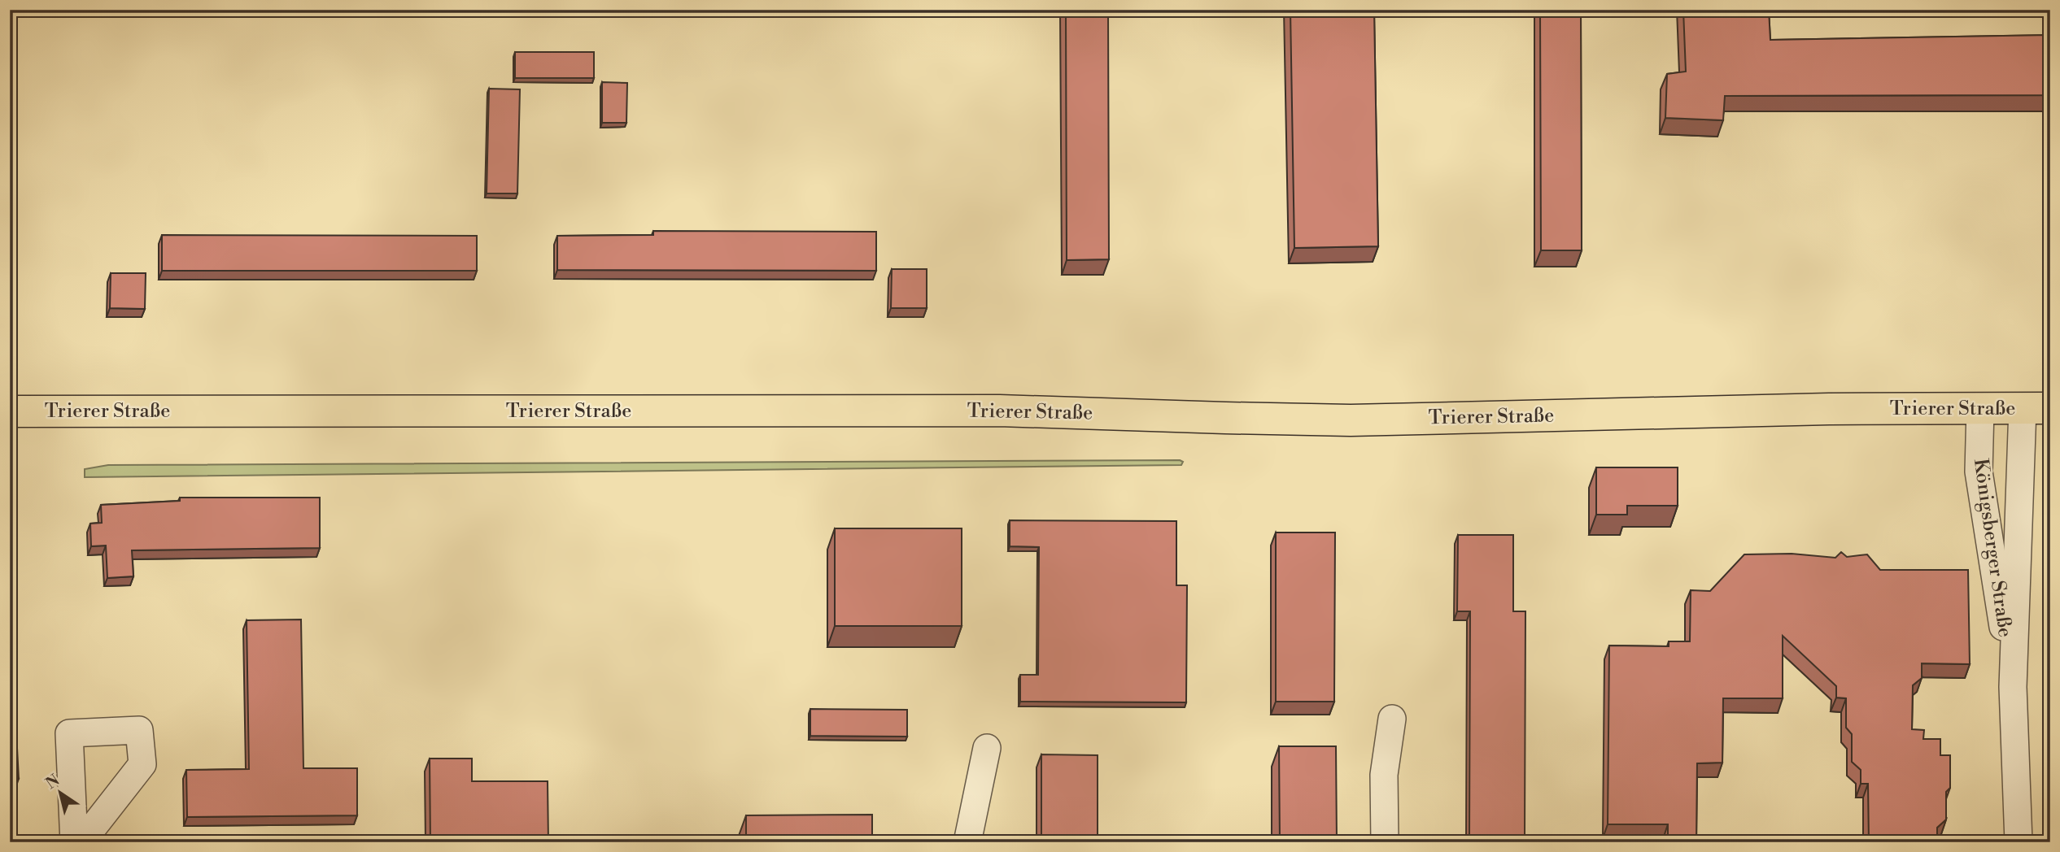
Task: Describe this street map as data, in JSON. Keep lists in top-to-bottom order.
{
  "streets": {
    "main road": ["Trierer Straße"],
    "street": ["Königsberger Straße"]
  },
  "crossings": [
    ["Trierer Straße", "Königsberger Straße"]
  ],
  "north": "top left"
}
